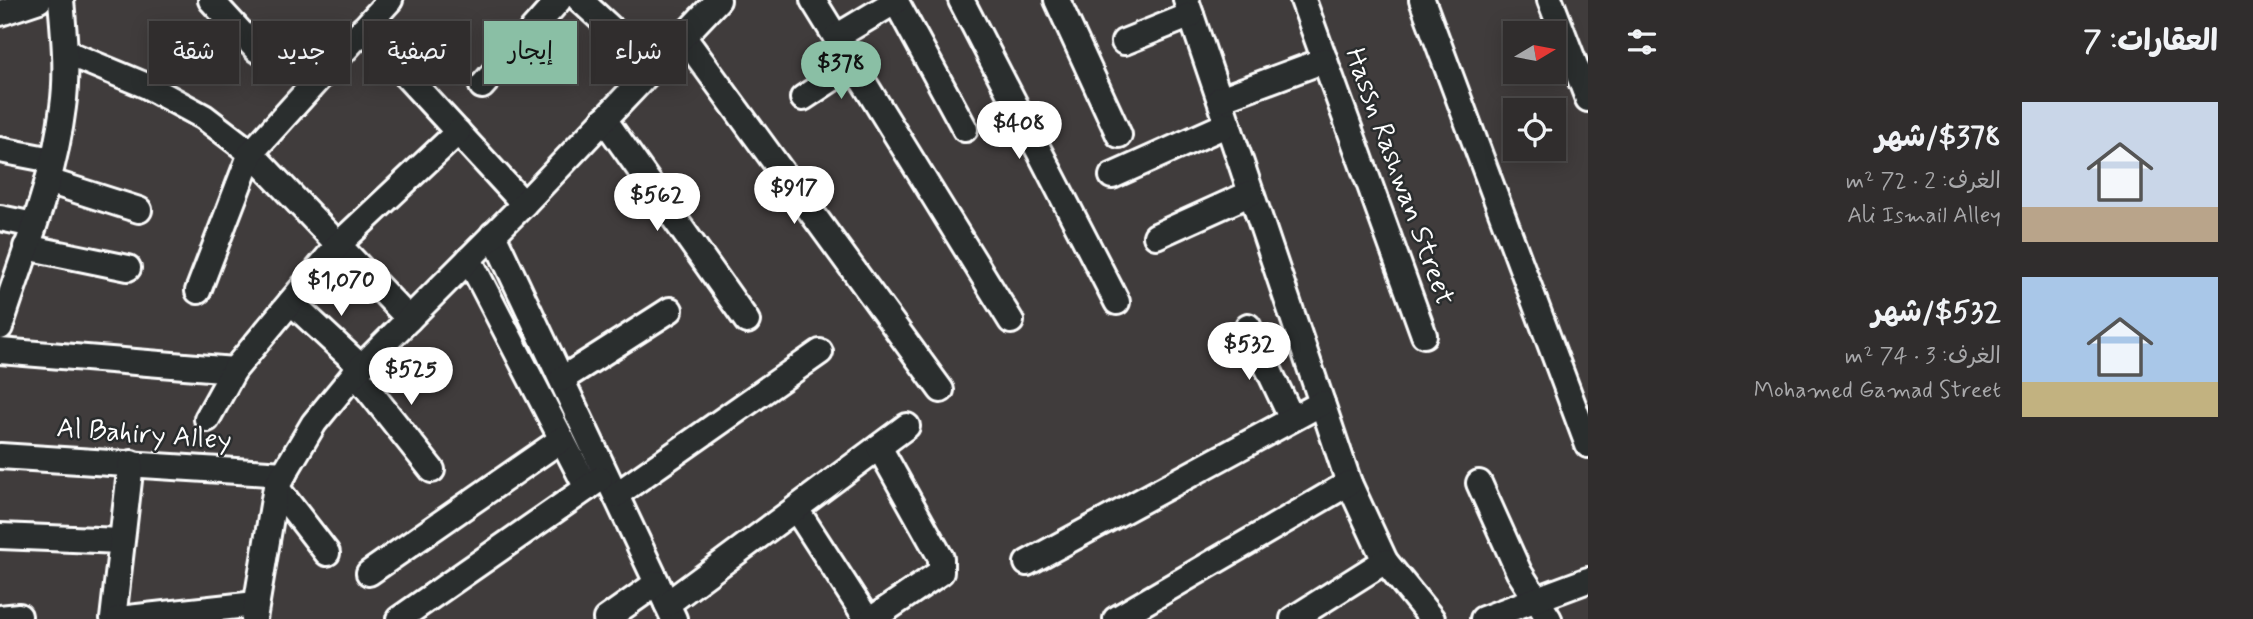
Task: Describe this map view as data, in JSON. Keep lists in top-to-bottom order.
{
  "streets": {
    "street": ["Hassn Rashwan Street", "Al Bahiry Alley"]
  },
  "north": "right",
  "page": {
    "heading": "العقارات: 7",
    "chip": [
      "شراء",
      "إيجار",
      "تصفية",
      "جديد",
      "شقة"
    ],
    "price": [
      "$378",
      "$408",
      "$917",
      "$562",
      "$1,070",
      "$532",
      "$525"
    ],
    "list": [
      {
        "name": "$378/شهر",
        "note": "الغرف: 2 · 72 m² · Ali Ismail Alley"
      },
      {
        "name": "$532/شهر",
        "note": "الغرف: 3 · 74 m² · Mohamed Gamad Street"
      }
    ]
  }
}
